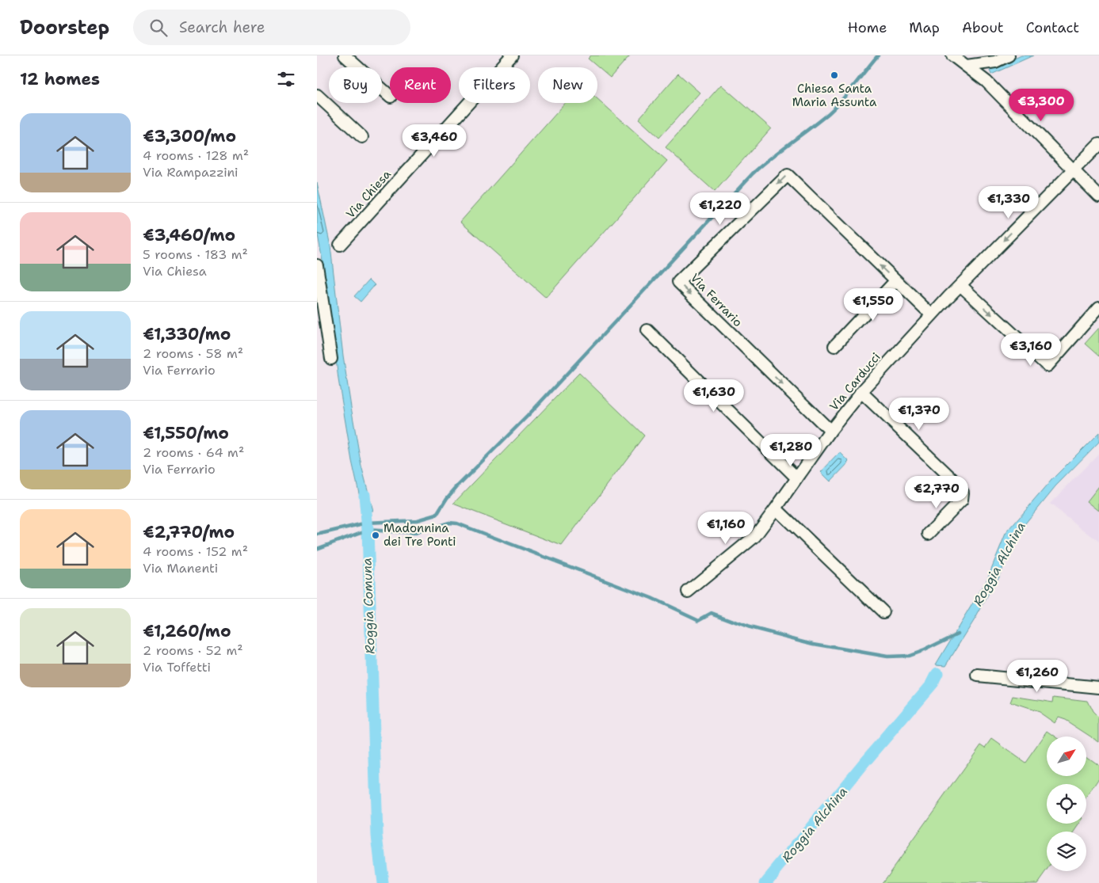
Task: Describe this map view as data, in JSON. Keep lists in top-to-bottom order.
{
  "streets": {
    "street": ["Via Chiesa", "Via Ferrario", "Via Carducci"]
  },
  "crossings": [
    ["Via Ferrario", "Via Carducci"]
  ],
  "water": ["Roggia Alchina", "Roggia Comuna"],
  "places": ["Chiesa Santa Maria Assunta", "Madonnina dei Tre Ponti"],
  "north": "top right",
  "page": {
    "header": "Doorstep",
    "search": "Search here",
    "nav": [
      "Home",
      "Map",
      "About",
      "Contact"
    ],
    "heading": "12 homes",
    "chip": [
      "Buy",
      "Rent",
      "Filters",
      "New"
    ],
    "price": [
      "€3,300",
      "€3,460",
      "€1,330",
      "€1,220",
      "€1,550",
      "€3,160",
      "€1,630",
      "€1,370",
      "€1,280",
      "€2,770",
      "€1,160",
      "€1,260"
    ],
    "list": [
      {
        "name": "€3,300/mo",
        "note": "4 rooms · 128 m² · Via Rampazzini"
      },
      {
        "name": "€3,460/mo",
        "note": "5 rooms · 183 m² · Via Chiesa"
      },
      {
        "name": "€1,330/mo",
        "note": "2 rooms · 58 m² · Via Ferrario"
      },
      {
        "name": "€1,550/mo",
        "note": "2 rooms · 64 m² · Via Ferrario"
      },
      {
        "name": "€2,770/mo",
        "note": "4 rooms · 152 m² · Via Manenti"
      },
      {
        "name": "€1,260/mo",
        "note": "2 rooms · 52 m² · Via Toffetti"
      }
    ]
  }
}
